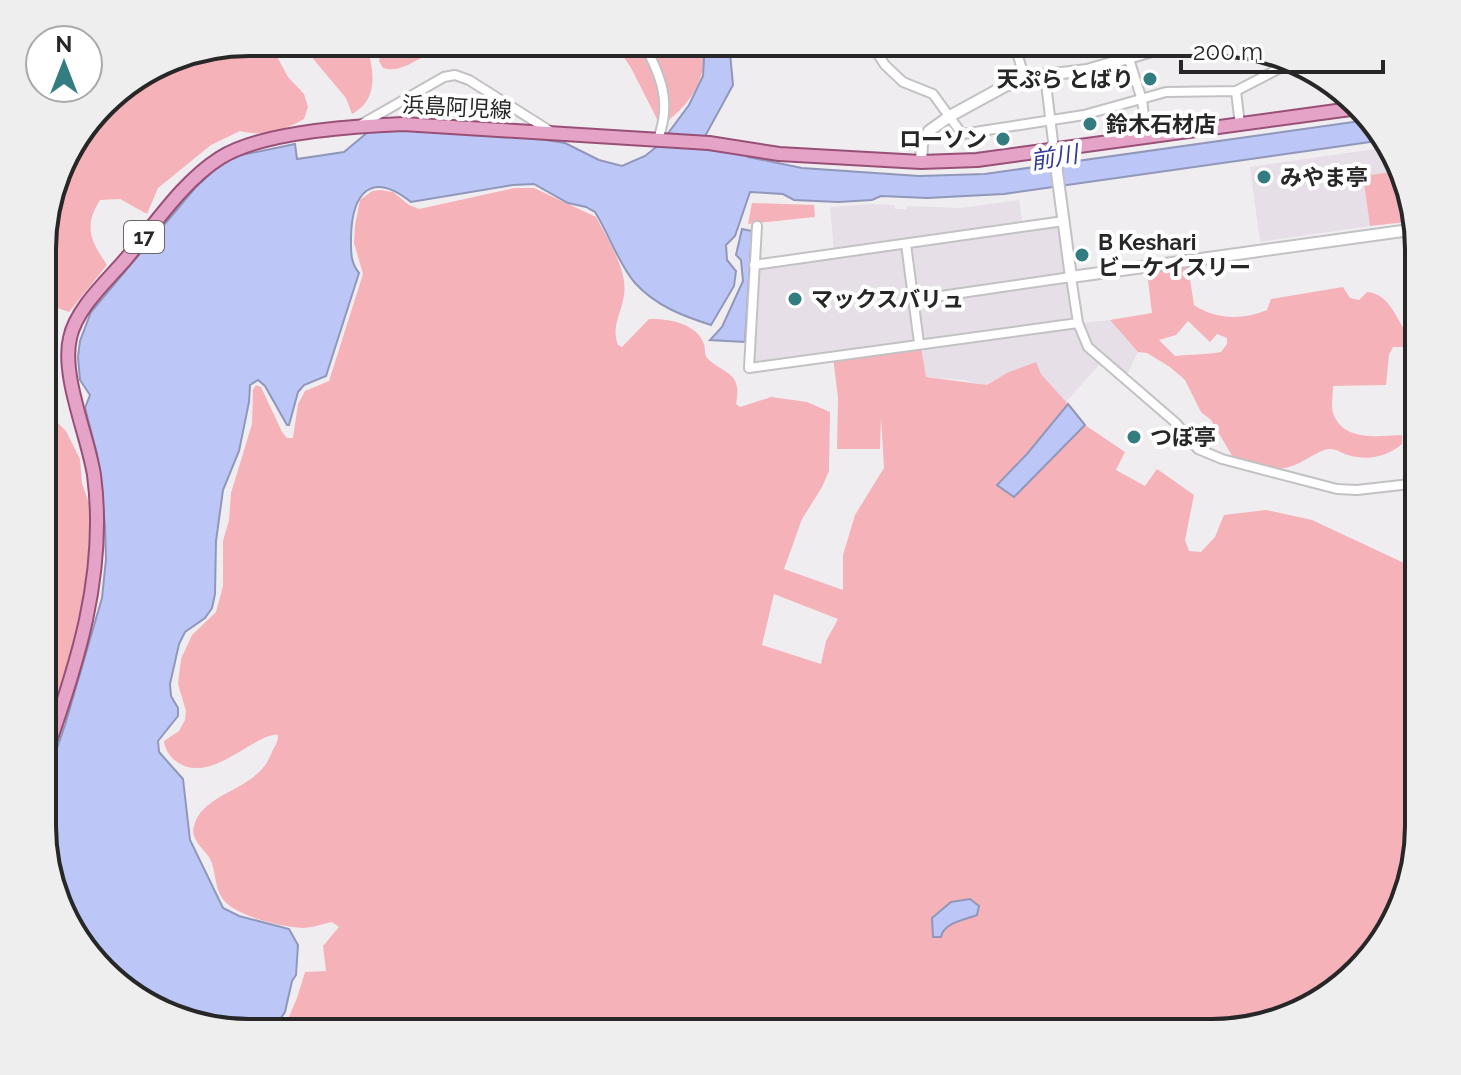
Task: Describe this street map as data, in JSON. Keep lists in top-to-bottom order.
{
  "streets": {
    "main road": ["浜島阿児線", "17"]
  },
  "water": ["前川"],
  "places": [
    "天ぷら とばり",
    "鈴木石材店",
    "ローソン",
    "みやま亭",
    "B Keshari ビーケイスリー",
    "マックスバリュ",
    "つぼ亭"
  ],
  "scale_bar": "200 m",
  "north": "top"
}
